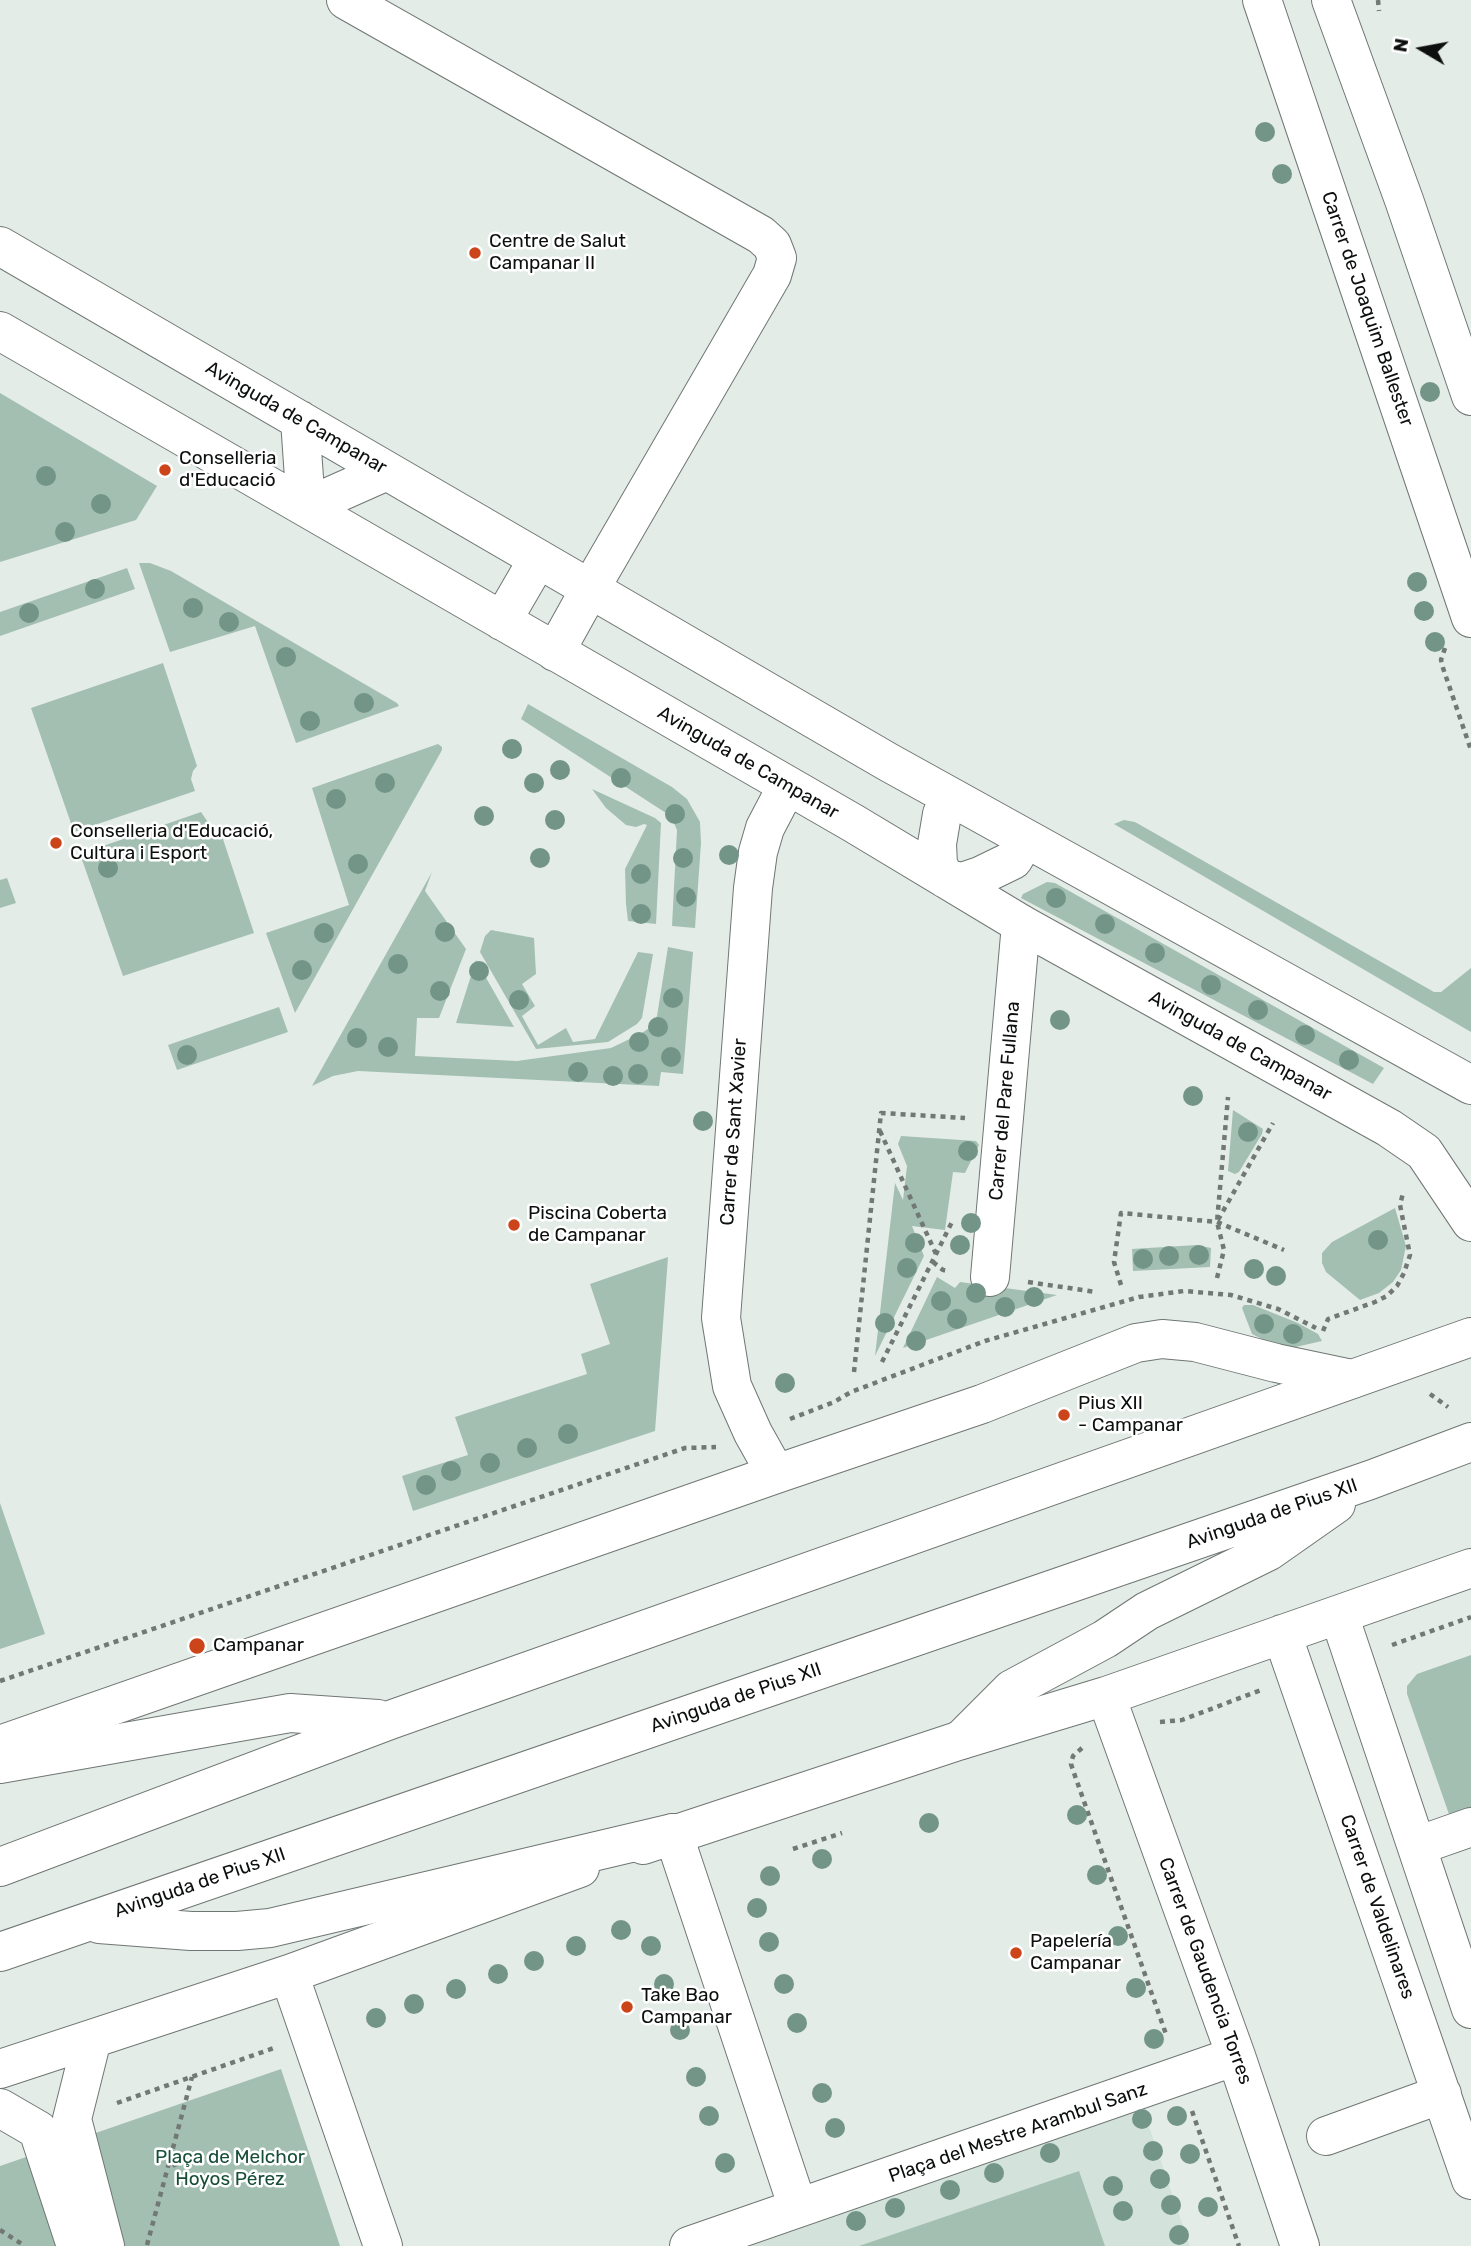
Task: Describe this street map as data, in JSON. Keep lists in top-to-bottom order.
{
  "streets": {
    "main road": [
      "Carrer de Joaquim Ballester",
      "Avinguda de Campanar",
      "Carrer del Pare Fullana",
      "Carrer de Sant Xavier",
      "Avinguda de Pius XII",
      "Carrer de Valdelinares",
      "Carrer de Gaudencia Torres",
      "Plaça del Mestre Arambul Sanz"
    ]
  },
  "crossings": [
    ["Avinguda de Campanar", "Carrer del Pare Fullana"],
    ["Avinguda de Campanar", "Carrer de Sant Xavier"],
    ["Carrer de Gaudencia Torres", "Plaça del Mestre Arambul Sanz"]
  ],
  "parks": ["Plaça de Melchor Hoyos Pérez"],
  "places": [
    "Centre de Salut Campanar II",
    "Conselleria d'Educació",
    "Conselleria d'Educació, Cultura i Esport",
    "Piscina Coberta de Campanar",
    "Pius XII - Campanar",
    "Campanar",
    "Papelería Campanar",
    "Take Bao Campanar"
  ],
  "north": "left"
}
